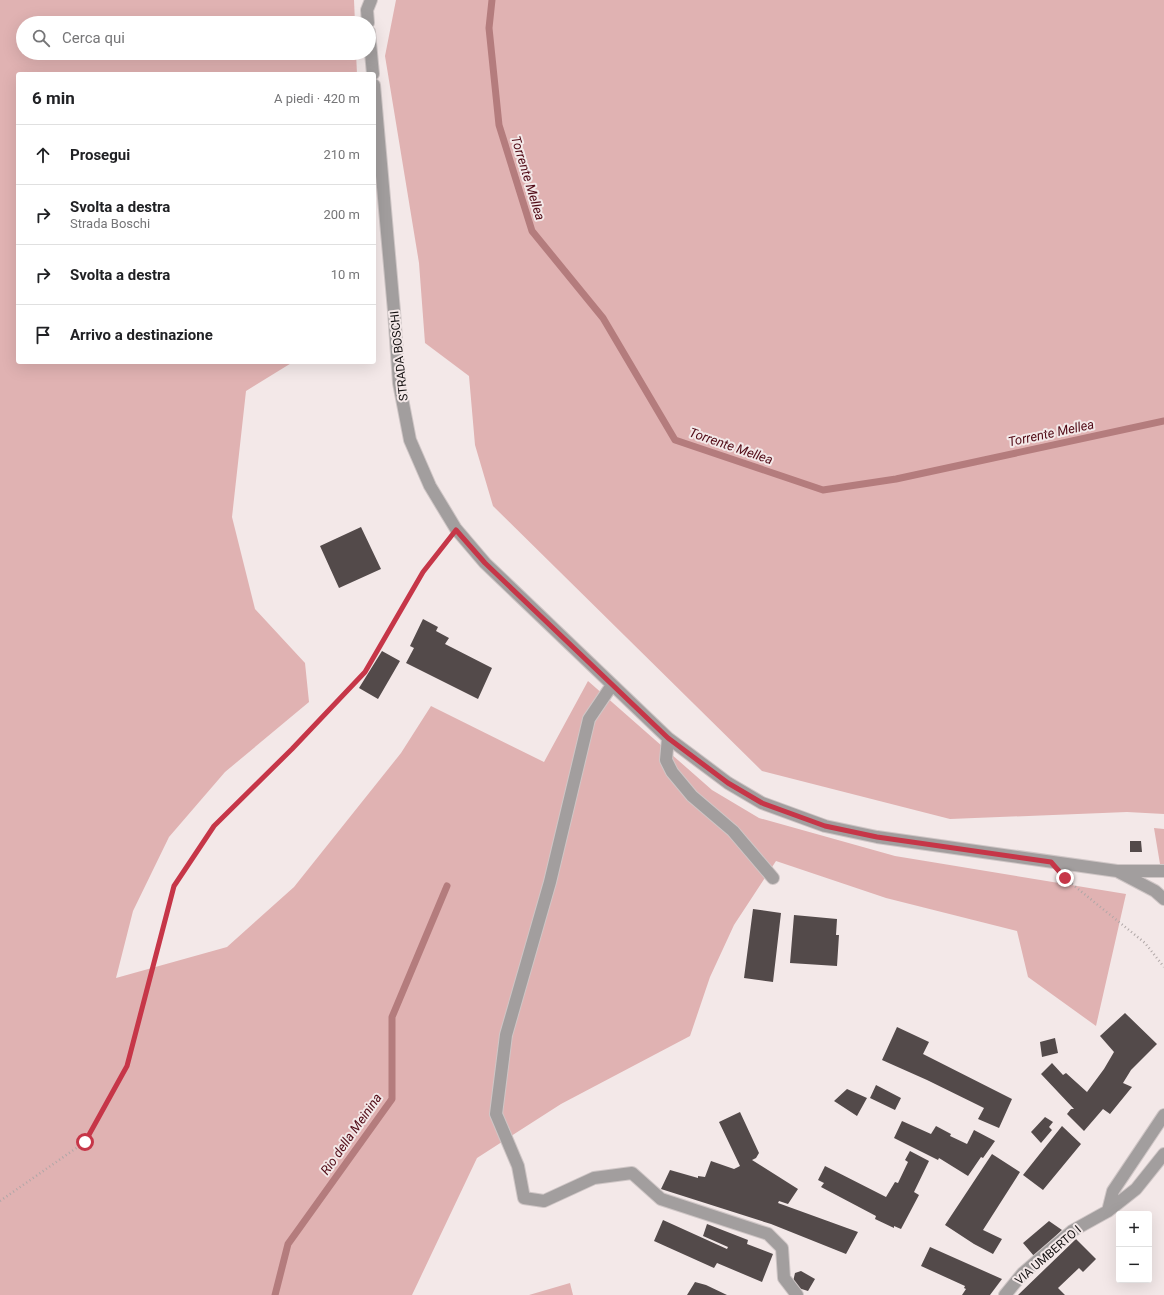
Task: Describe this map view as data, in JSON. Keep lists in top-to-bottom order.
{
  "streets": {
    "street": ["STRADA BOSCHI", "VIA UMBERTO I"]
  },
  "water": ["Torrente Mellea", "Rio della Meinina"],
  "page": {
    "search": "Cerca qui",
    "heading": ["6 min", "A piedi · 420 m"],
    "list": [
      ["Prosegui", "210 m"],
      ["Svolta a destra", "Strada Boschi", "200 m"],
      ["Svolta a destra", "10 m"],
      "Arrivo a destinazione"
    ],
    "map_buttons": ["+", "−"]
  }
}
